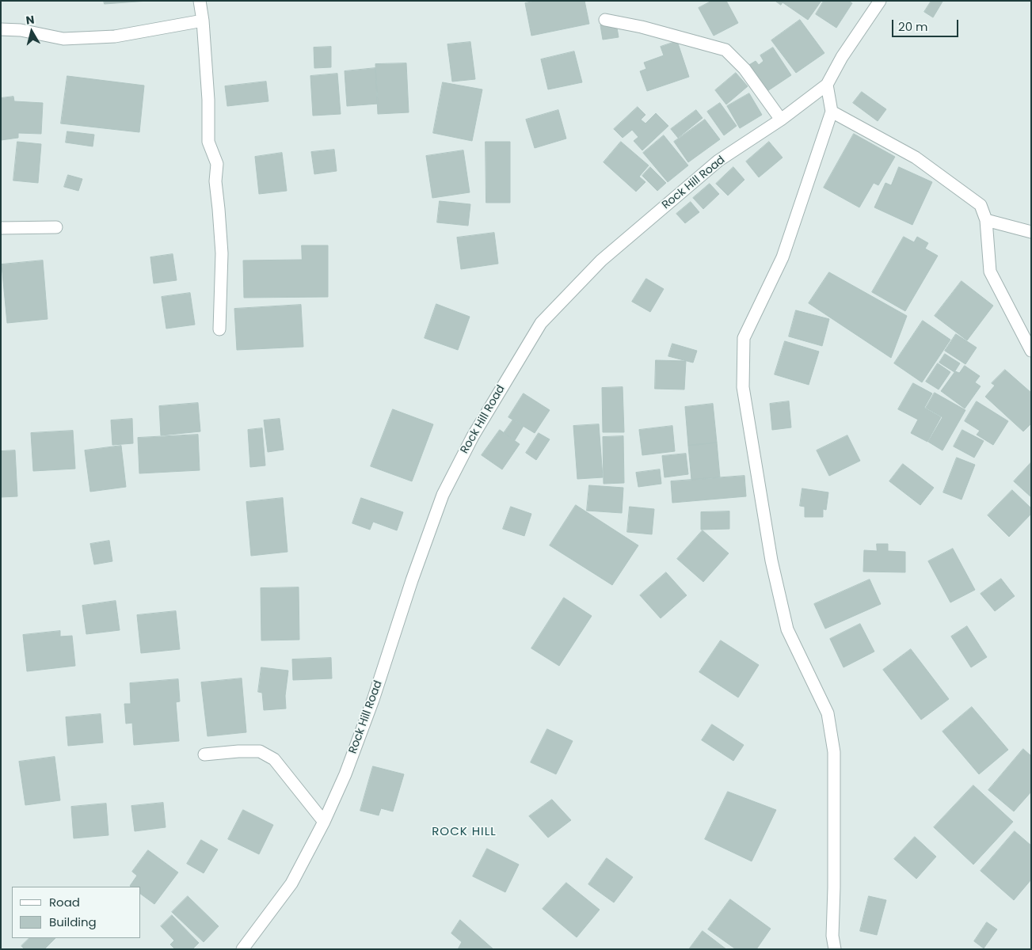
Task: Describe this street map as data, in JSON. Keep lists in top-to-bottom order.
{
  "streets": {
    "street": ["Rock Hill Road"]
  },
  "districts": ["ROCK HILL"],
  "legend": ["Road", "Building"],
  "scale_bar": "20 m",
  "north": "top"
}
